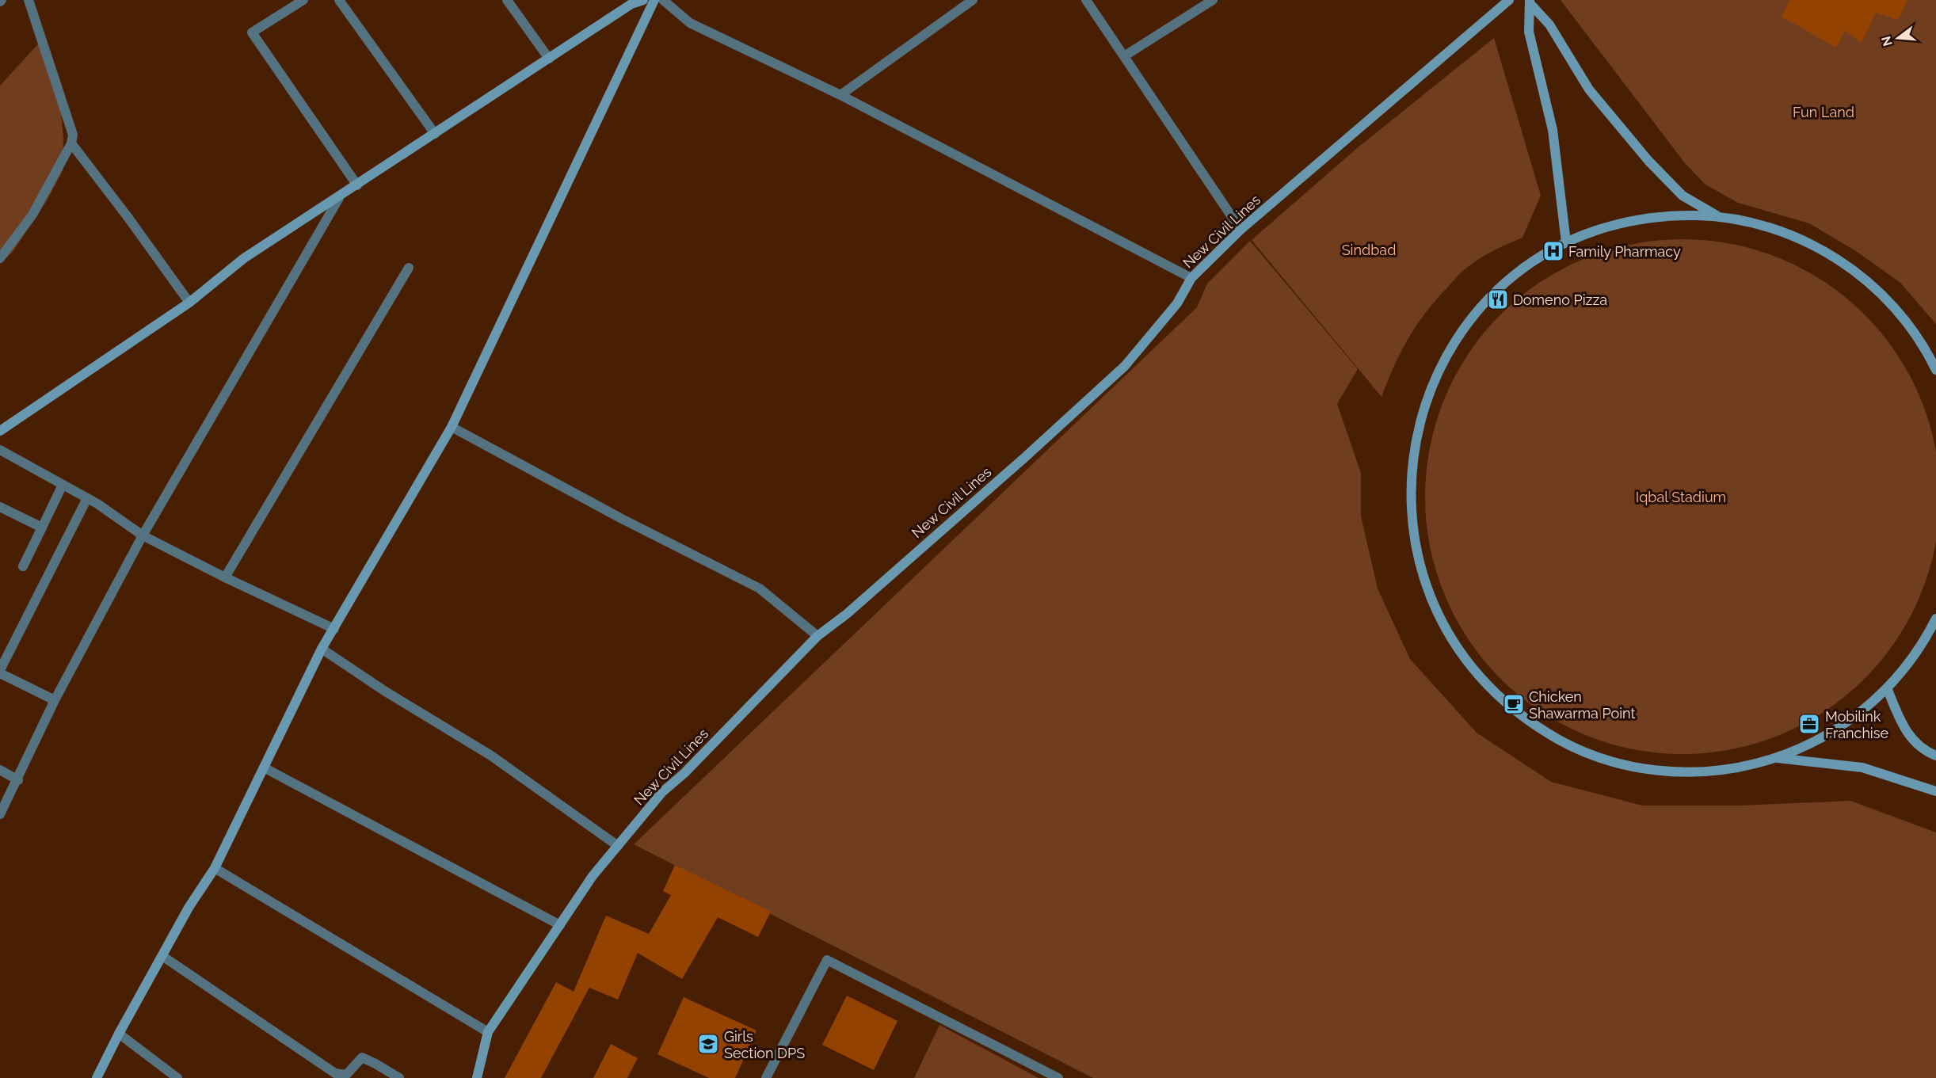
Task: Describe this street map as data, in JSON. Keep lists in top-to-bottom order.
{
  "streets": {
    "street": ["New Civil Lines"]
  },
  "parks": ["Fun Land", "Sindbad", "Iqbal Stadium"],
  "places": {
    "hospital": ["Family Pharmacy"],
    "restaurant": ["Domeno Pizza"],
    "cafe": ["Chicken Shawarma Point"],
    "office": ["Mobilink Franchise"],
    "school or university": ["Girls Section DPS"]
  },
  "north": "left"
}
